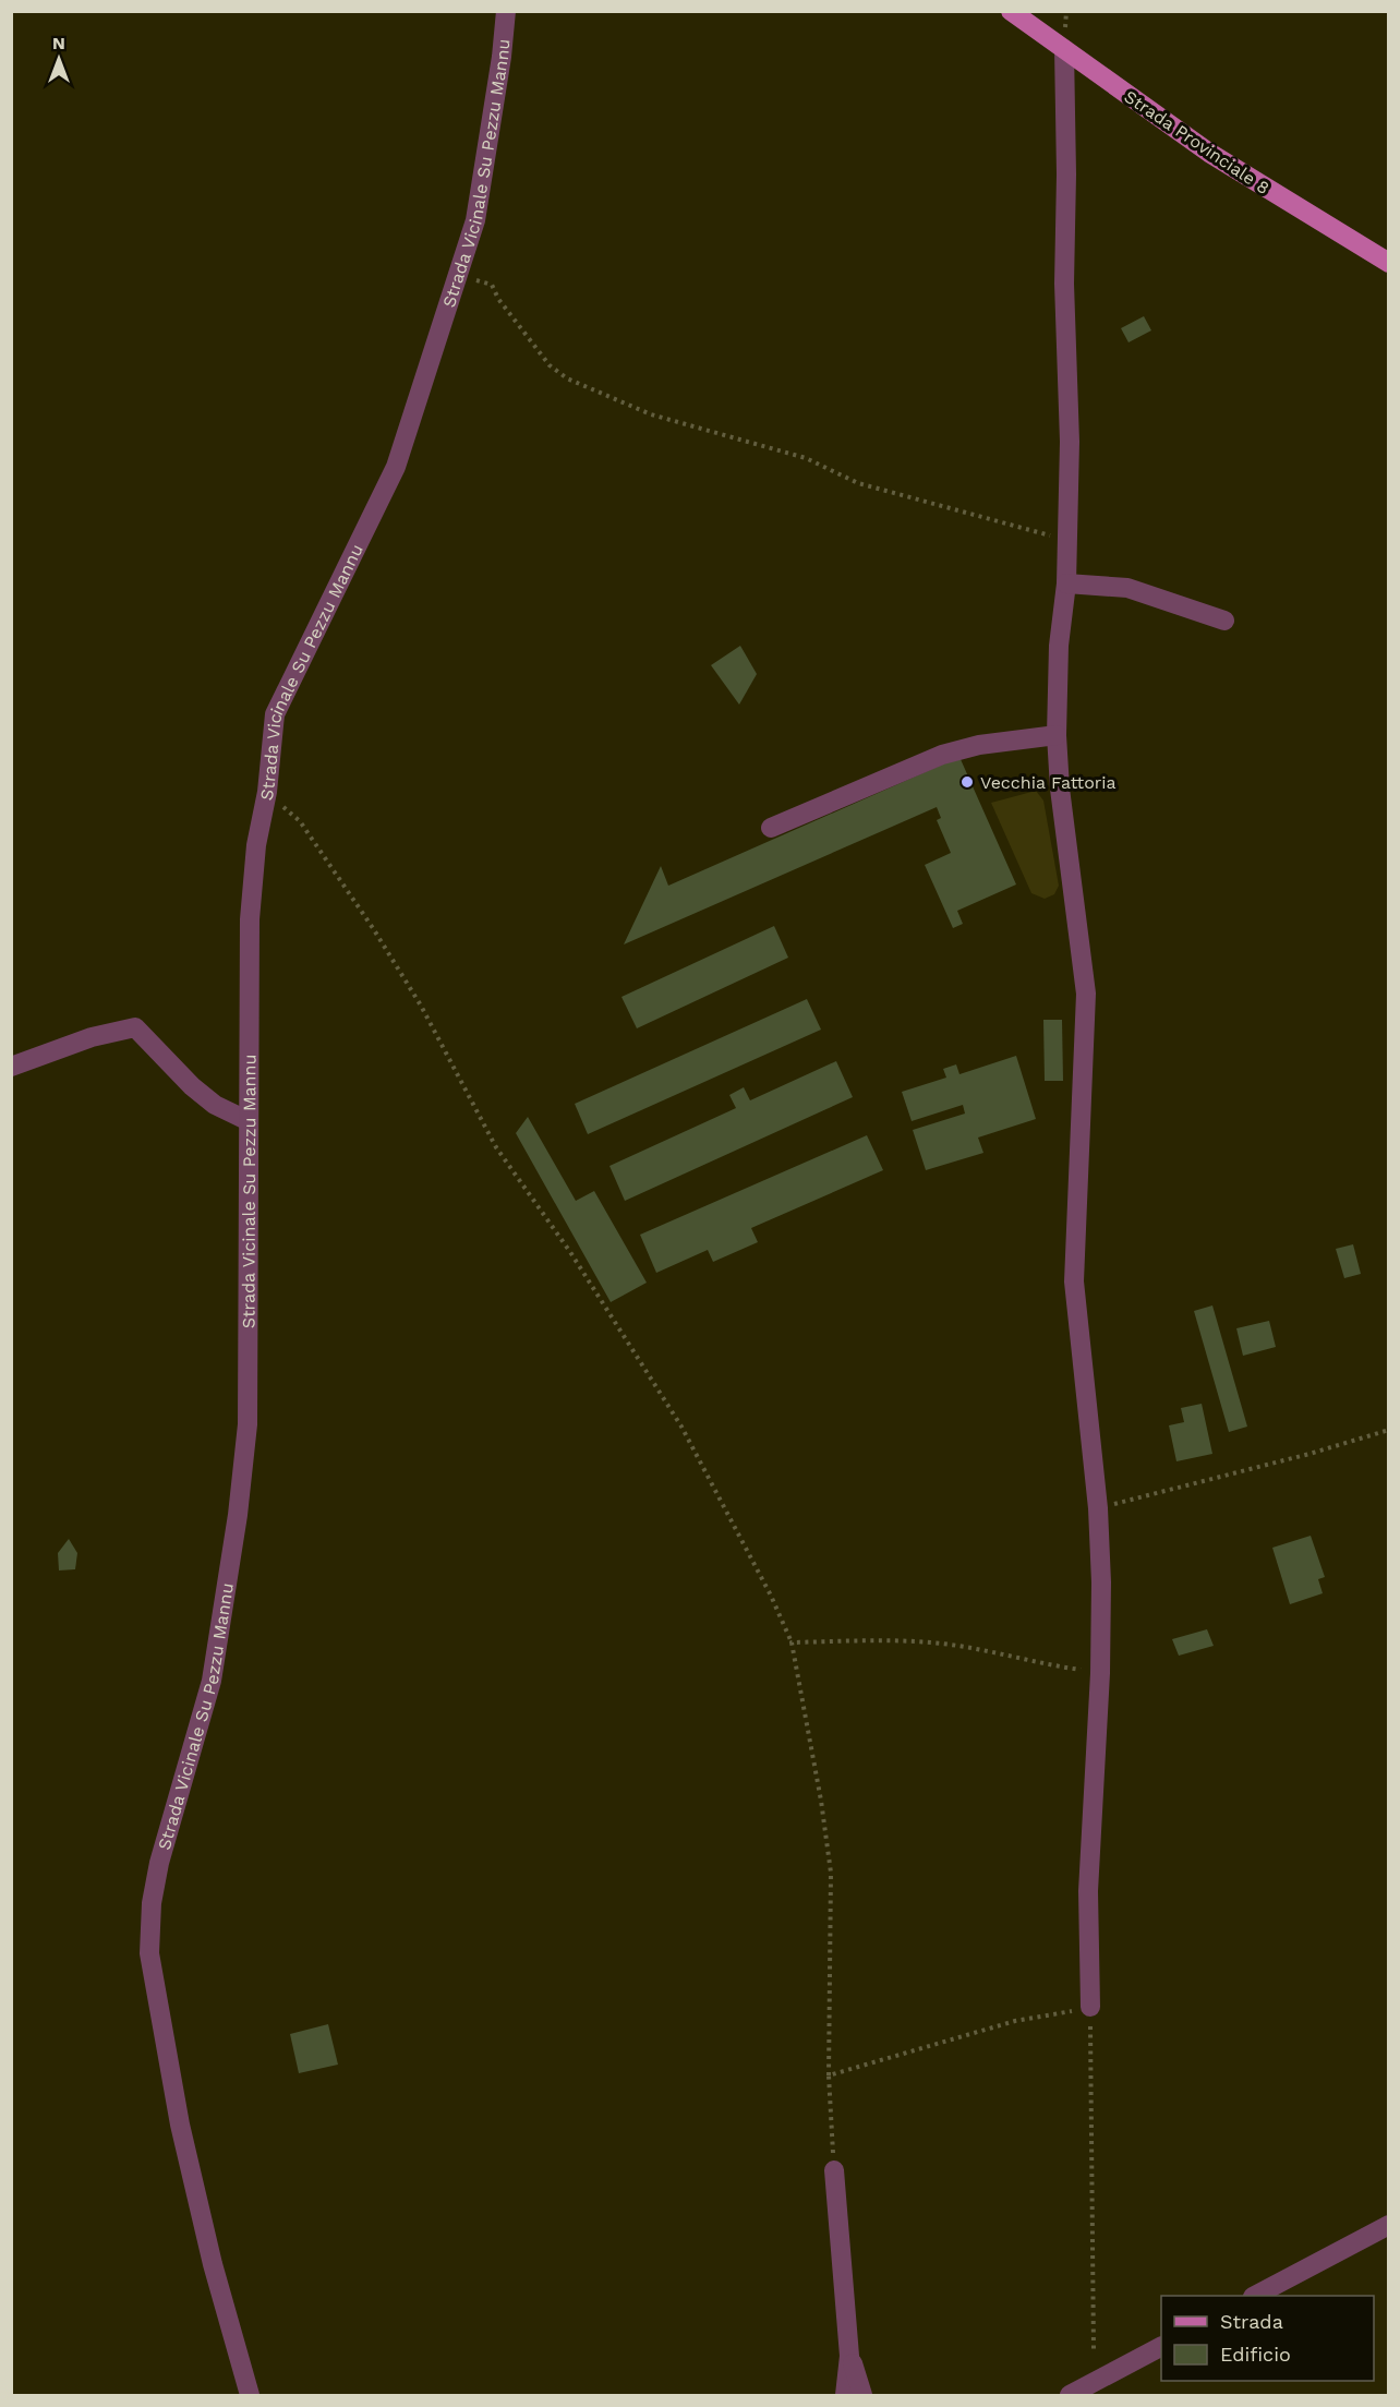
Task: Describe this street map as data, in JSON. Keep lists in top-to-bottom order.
{
  "streets": {
    "main road": ["Strada Provinciale 8"],
    "street": ["Strada Vicinale Su Pezzu Mannu"]
  },
  "places": ["Vecchia Fattoria"],
  "legend": ["Strada", "Edificio"],
  "north": "top"
}
